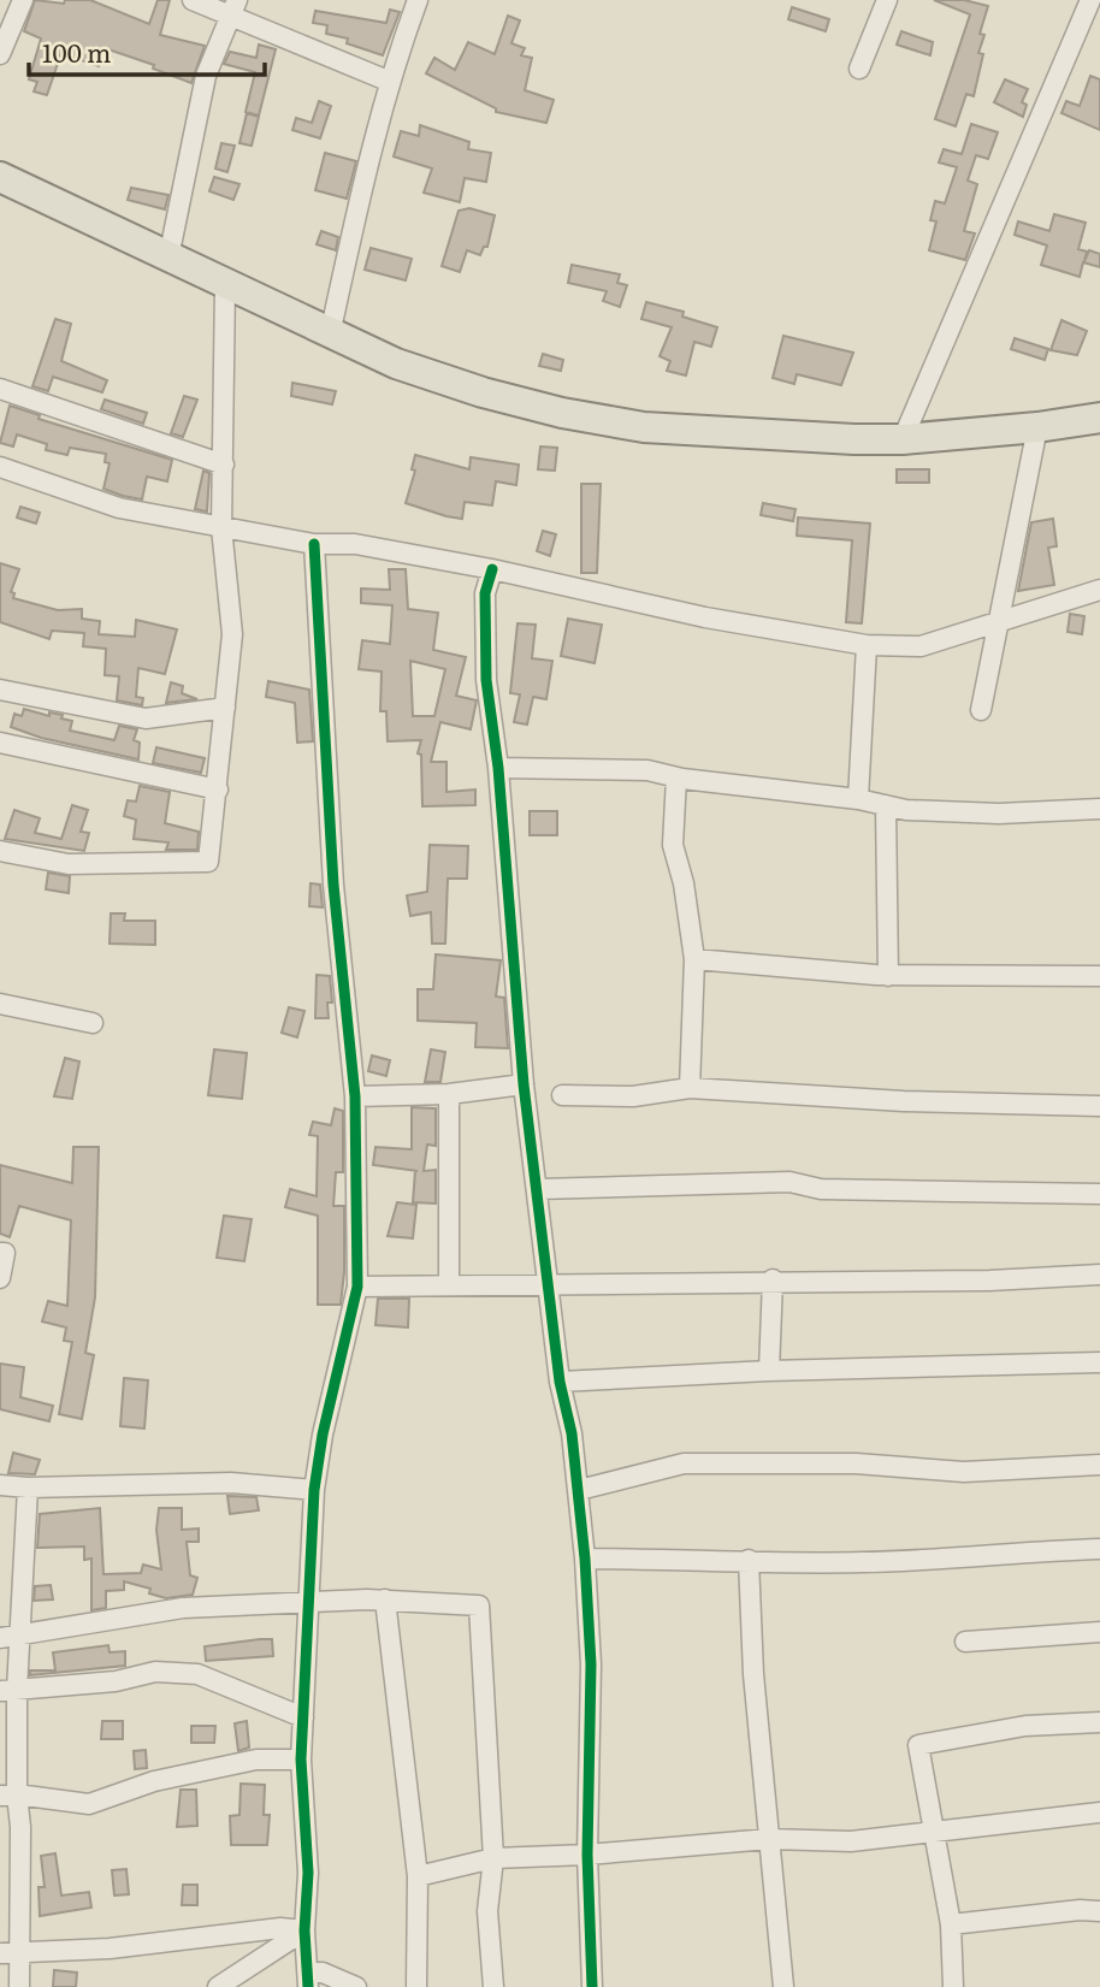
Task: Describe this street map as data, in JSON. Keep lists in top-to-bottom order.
{
  "scale_bar": "100 m"
}
